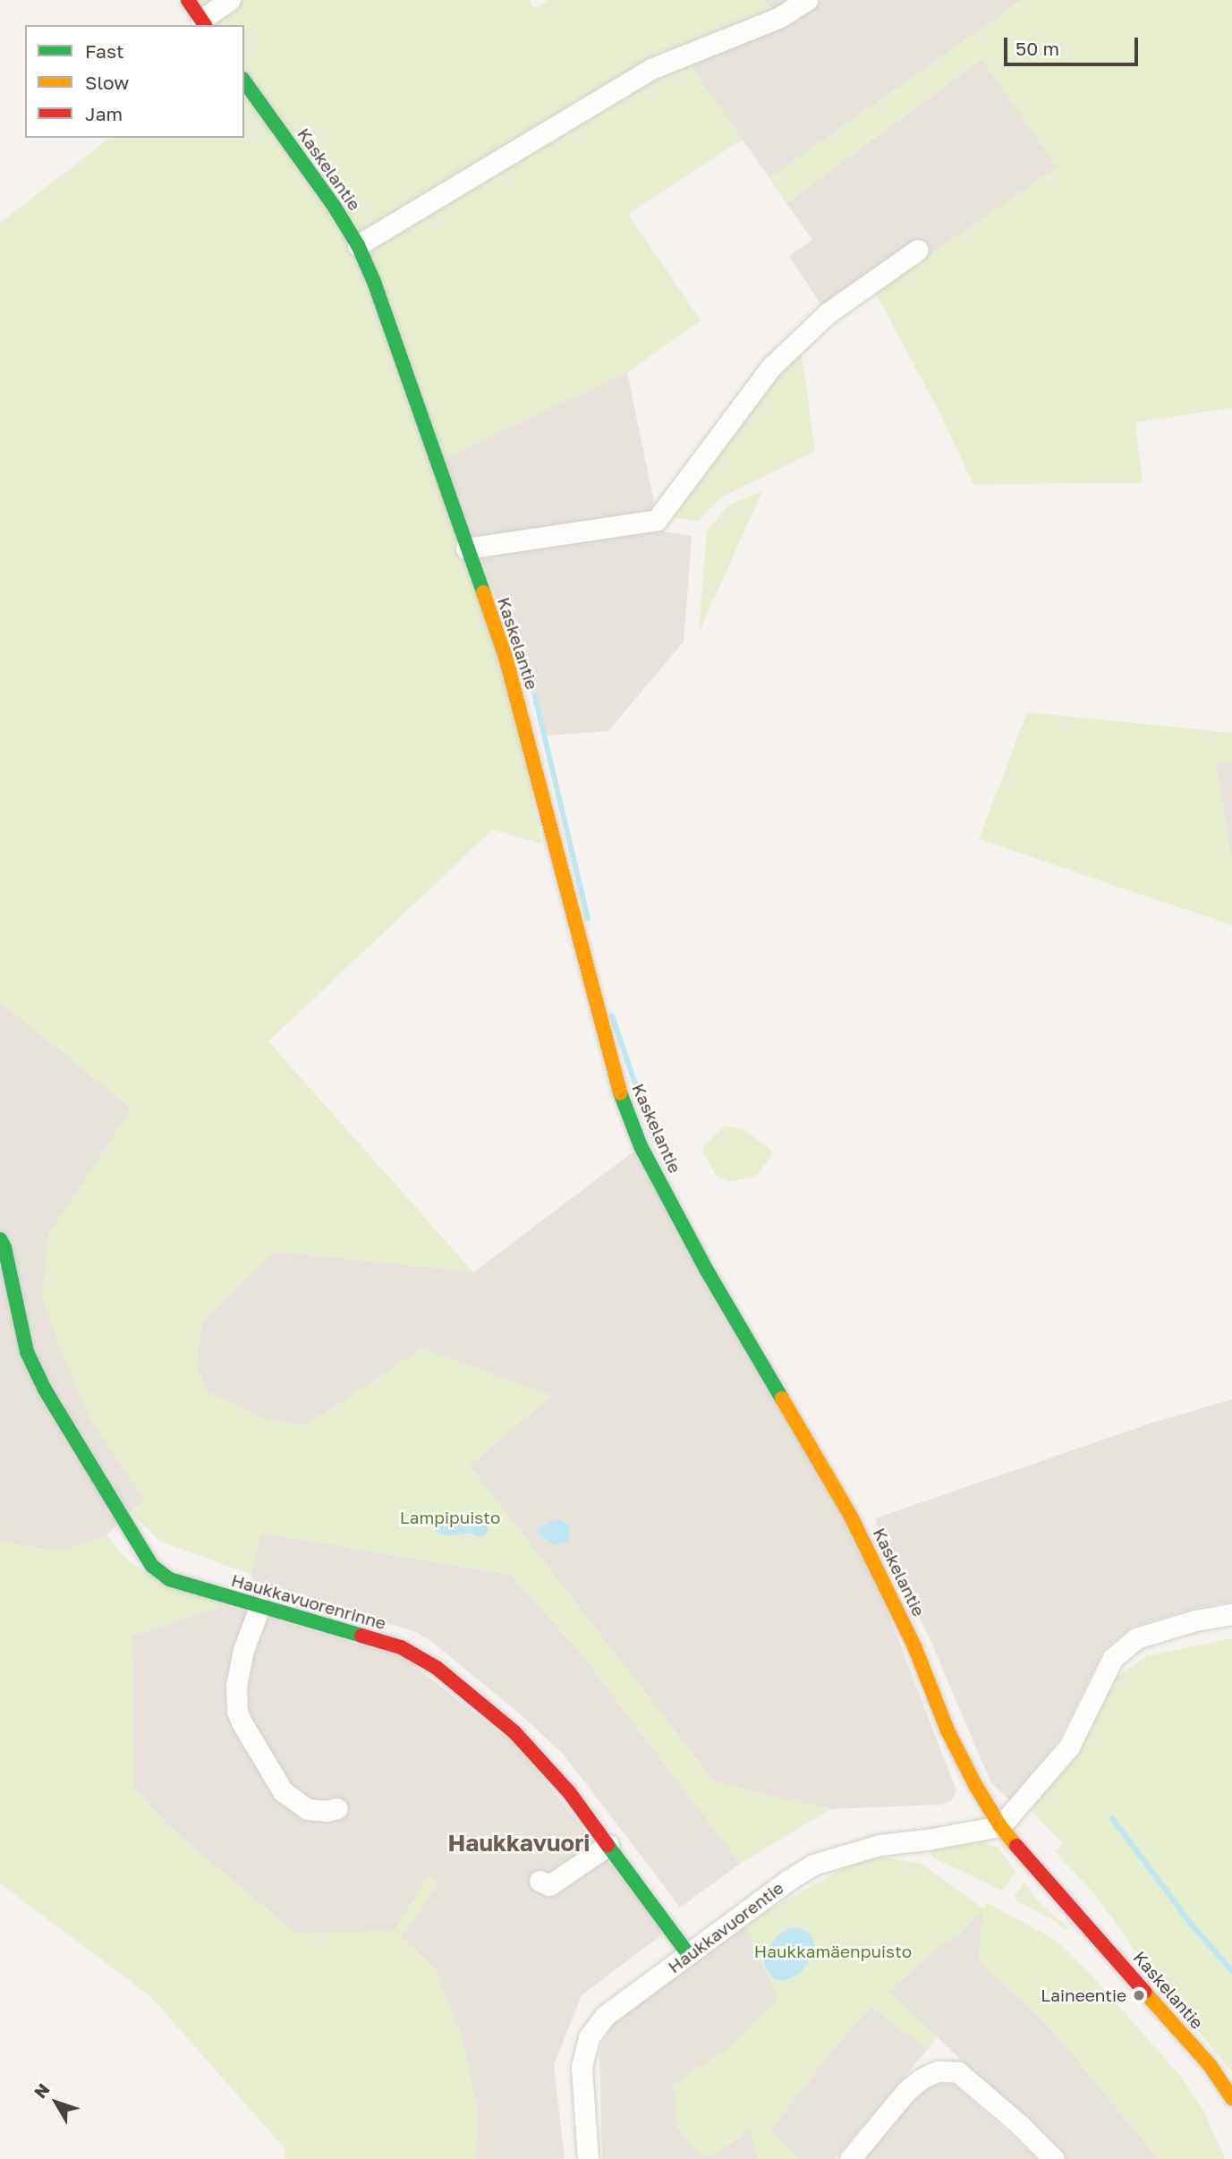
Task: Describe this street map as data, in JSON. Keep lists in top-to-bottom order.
{
  "streets": {
    "street": ["Kaskelantie", "Haukkavuorenrinne", "Haukkavuorentie"]
  },
  "crossings": [
    ["Kaskelantie", "Haukkavuorentie"],
    ["Haukkavuorenrinne", "Haukkavuorentie"]
  ],
  "districts": ["Haukkavuori"],
  "parks": ["Lampipuisto", "Haukkamäenpuisto"],
  "places": ["Laineentie"],
  "legend": ["Fast", "Slow", "Jam"],
  "scale_bar": "50 m",
  "north": "top left"
}
